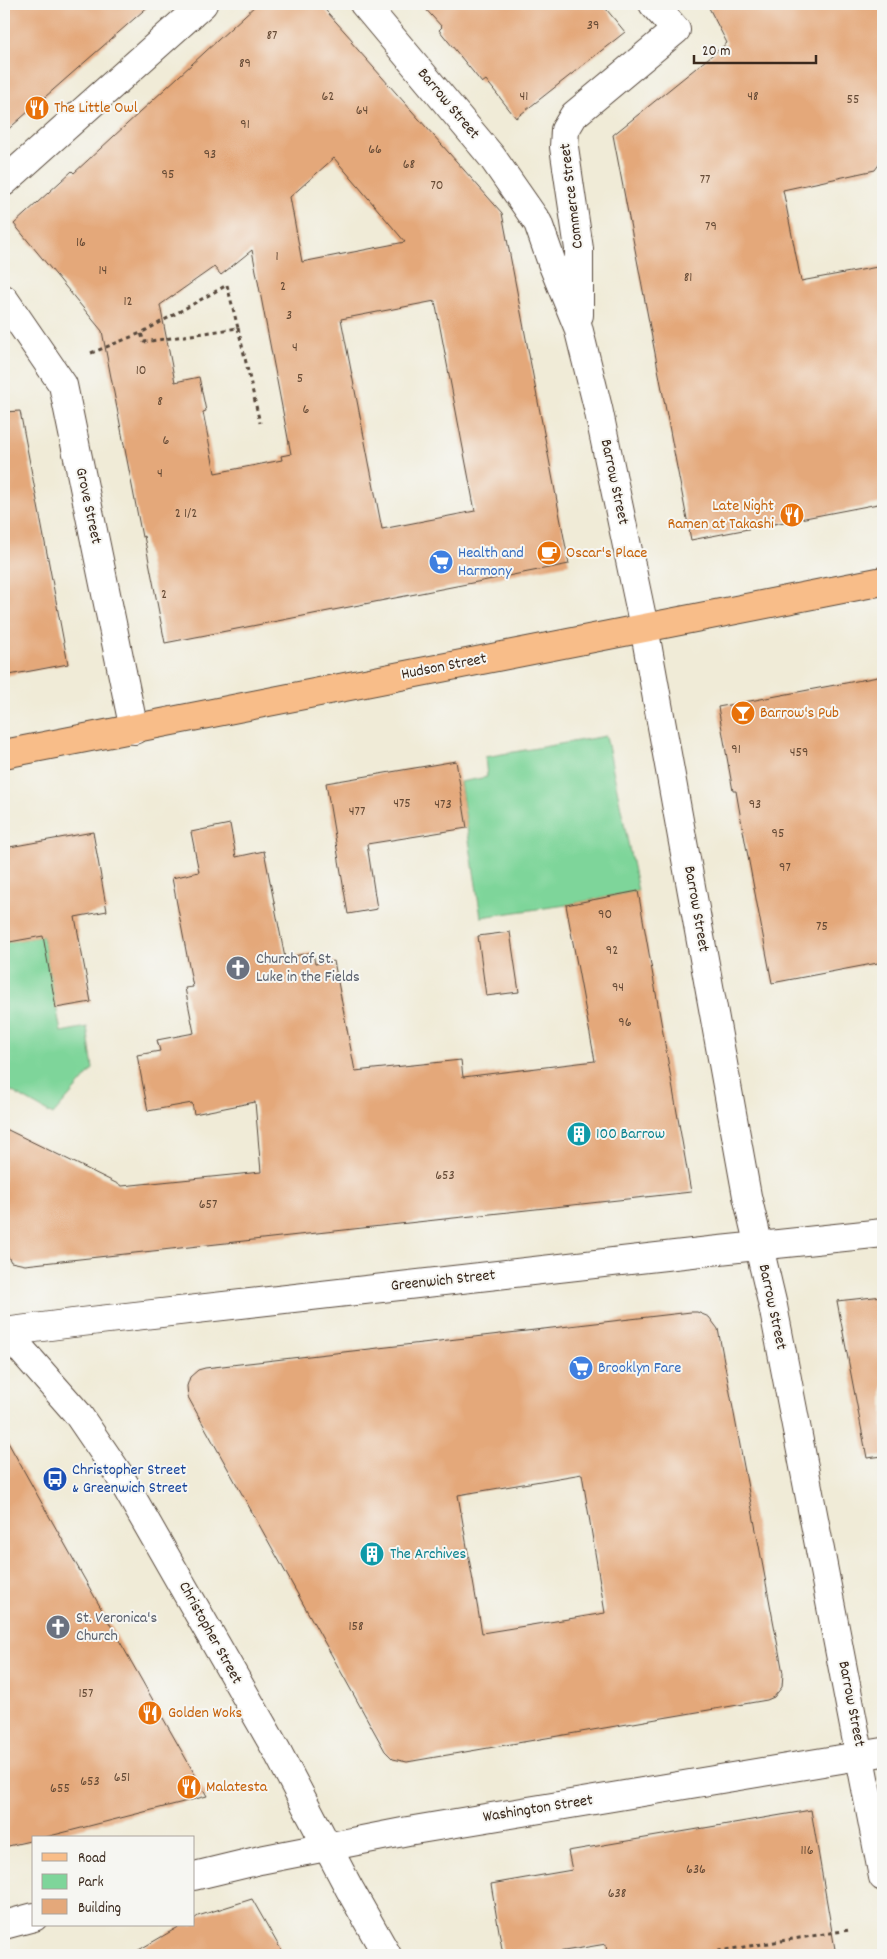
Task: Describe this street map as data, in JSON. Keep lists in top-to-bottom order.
{
  "streets": {
    "main road": ["Hudson Street"],
    "street": [
      "Barrow Street",
      "Commerce Street",
      "Grove Street",
      "Greenwich Street",
      "Christopher Street",
      "Washington Street"
    ]
  },
  "crossings": [
    ["Barrow Street", "Commerce Street"],
    ["Barrow Street", "Hudson Street"],
    ["Barrow Street", "Greenwich Street"],
    ["Barrow Street", "Washington Street"],
    ["Grove Street", "Hudson Street"],
    ["Greenwich Street", "Christopher Street"],
    ["Christopher Street", "Washington Street"]
  ],
  "places": {
    "restaurant": [
      "The Little Owl",
      "Late Night Ramen at Takashi",
      "Golden Woks",
      "Malatesta"
    ],
    "cafe": ["Oscar's Place"],
    "supermarket": ["Health and Harmony", "Brooklyn Fare"],
    "bar": ["Barrow's Pub"],
    "church": ["Church of St. Luke in the Fields", "St. Veronica's Church"],
    "building": ["100 Barrow", "The Archives"],
    "bus stop": ["Christopher Street & Greenwich Street"]
  },
  "house_numbers": [
    "39",
    "87",
    "89",
    "62",
    "41",
    "48",
    "55",
    "64",
    "91",
    "66",
    "93",
    "68",
    "95",
    "77",
    "70",
    "79",
    "16",
    "1",
    "14",
    "81",
    "2",
    "12",
    "3",
    "4",
    "10",
    "5",
    "8",
    "6",
    "6",
    "4",
    "2 1/2",
    "2",
    "91",
    "459",
    "475",
    "473",
    "93",
    "477",
    "95",
    "97",
    "90",
    "75",
    "92",
    "94",
    "96",
    "653",
    "657",
    "158",
    "157",
    "651",
    "653",
    "655",
    "116",
    "636",
    "638"
  ],
  "legend": ["Road", "Park", "Building"],
  "scale_bar": "20 m"
}
